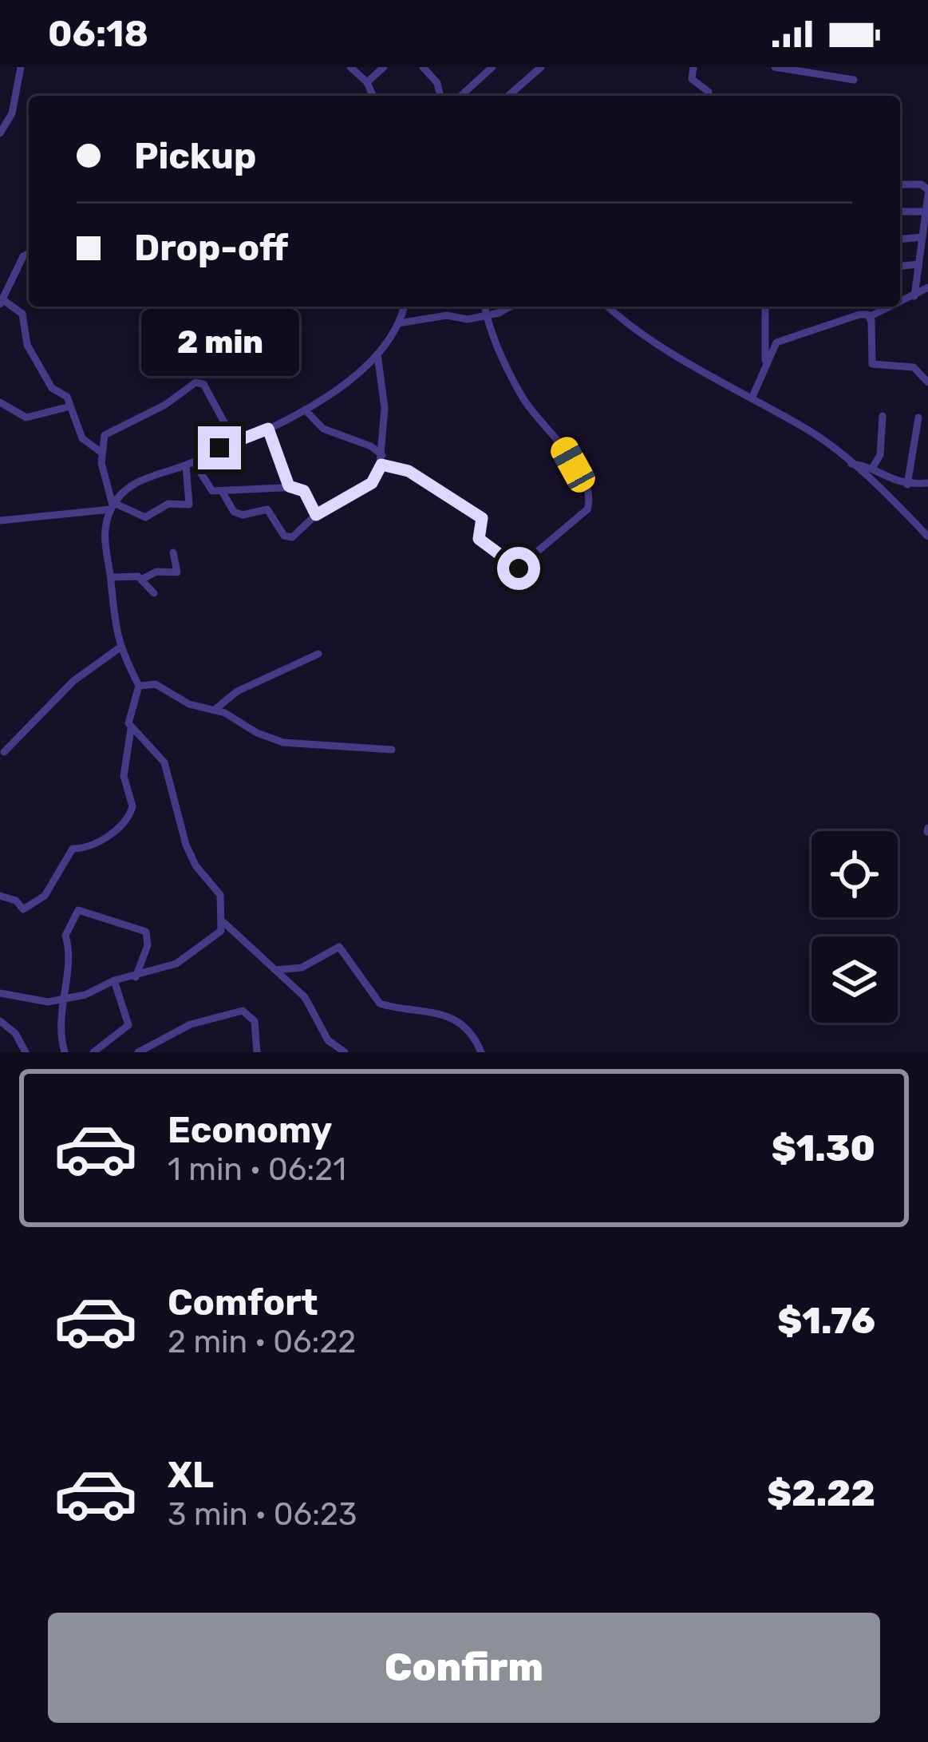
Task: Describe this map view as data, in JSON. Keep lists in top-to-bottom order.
{
  "page": {
    "status": "06:18",
    "banner": ["Pickup", "Drop-off"],
    "bubble": "2 min",
    "list": [
      {
        "name": "Economy",
        "note": "1 min · 06:21",
        "value": "$1.30"
      },
      {
        "name": "Comfort",
        "note": "2 min · 06:22",
        "value": "$1.76"
      },
      {
        "name": "XL",
        "note": "3 min · 06:23",
        "value": "$2.22"
      }
    ],
    "buttons": "Confirm"
  }
}
